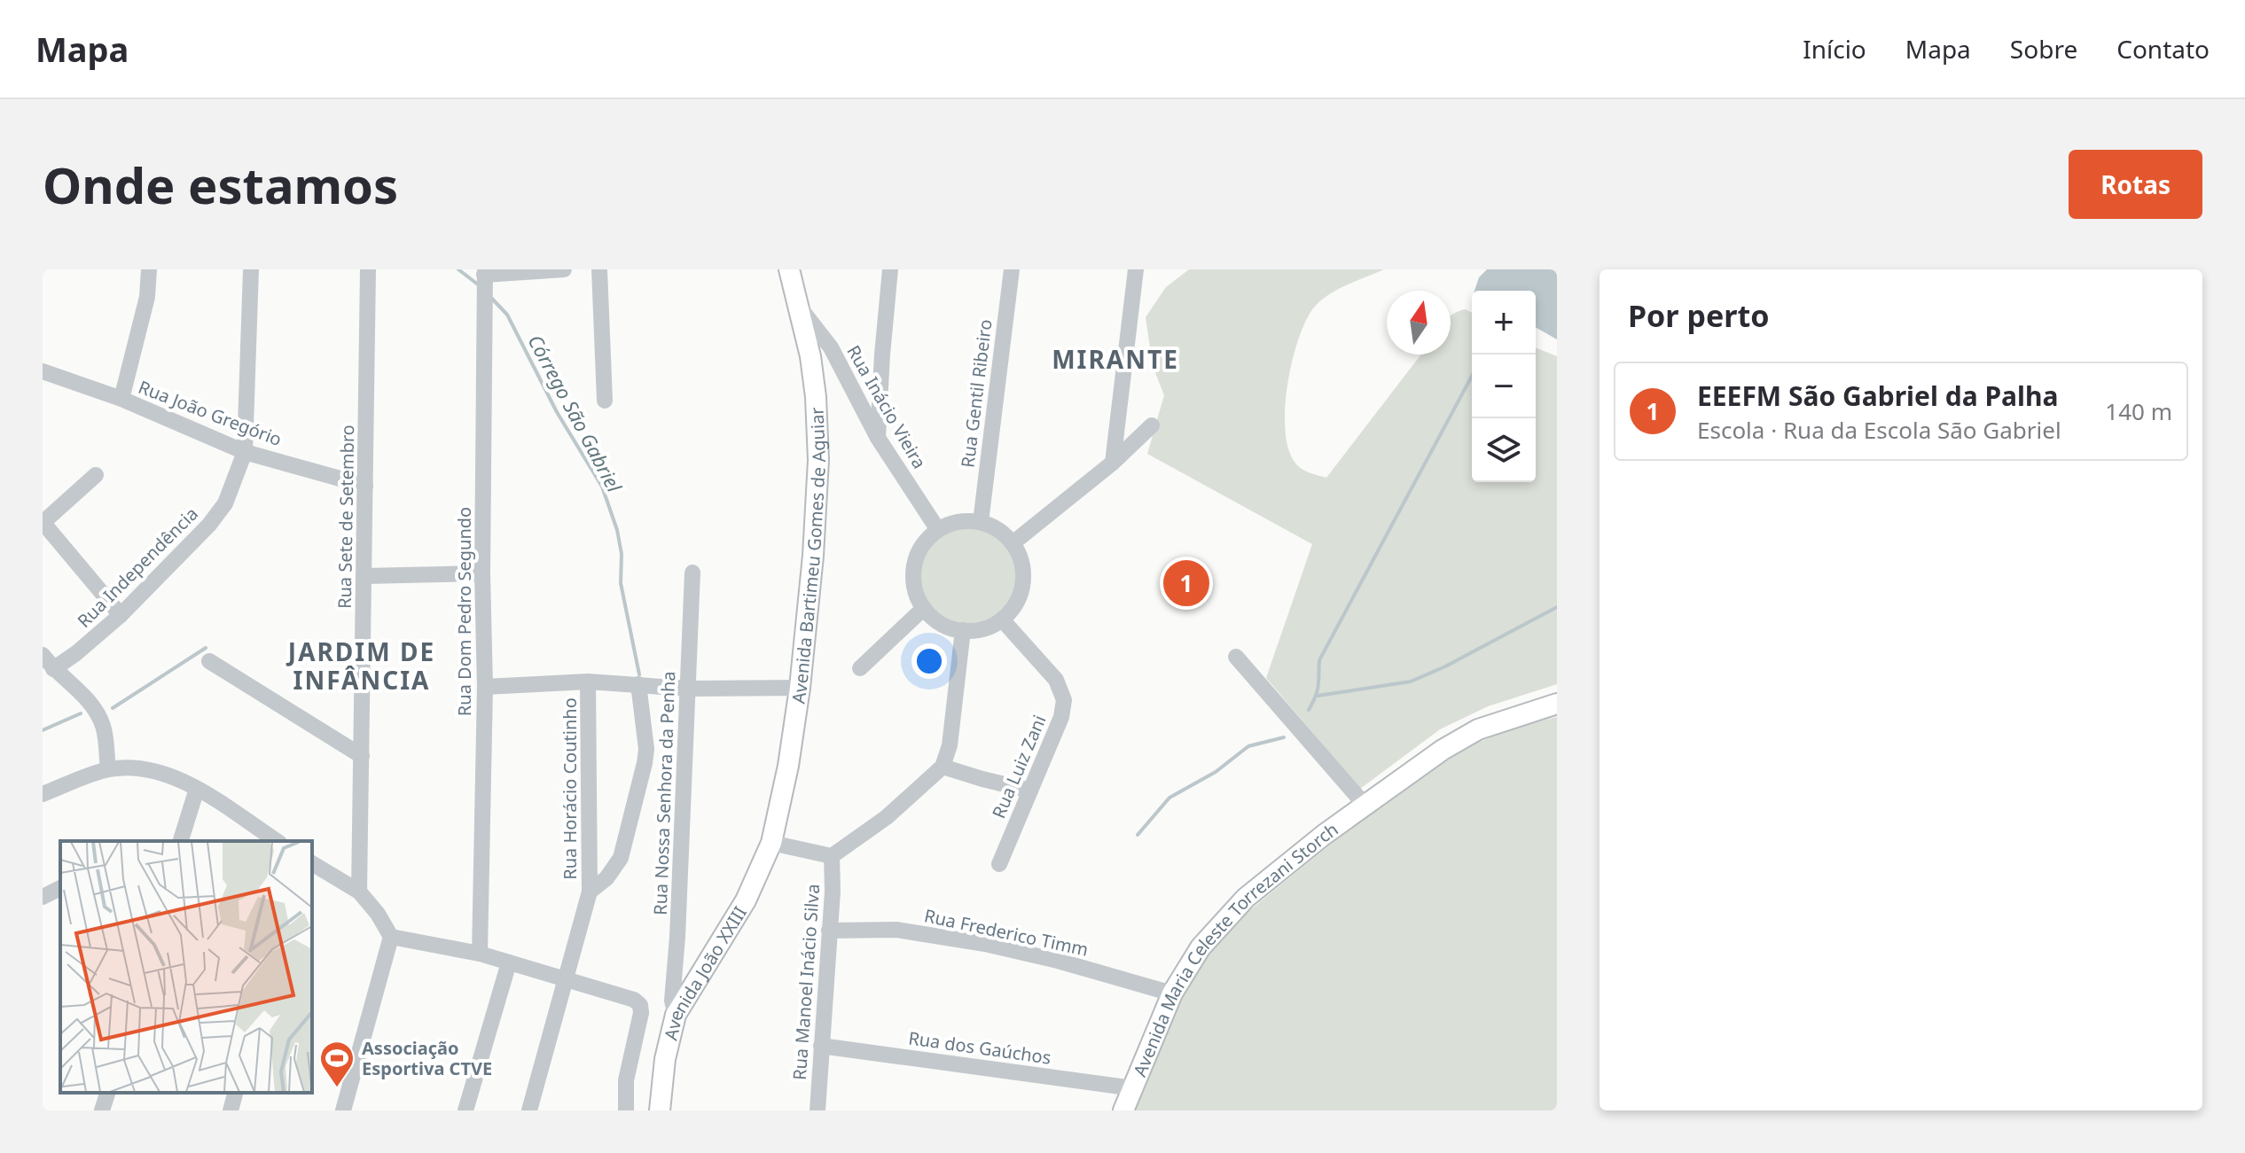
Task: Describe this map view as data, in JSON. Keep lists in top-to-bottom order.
{
  "streets": {
    "main road": ["Avenida Bartimeu Gomes de Aguiar", "Avenida Maria Celeste Torrezani Storch", "Avenida João XXIII"],
    "street": [
      "Rua Gentil Ribeiro",
      "Rua Inácio Vieira",
      "Rua João Gregório",
      "Rua Sete de Setembro",
      "Rua Independência",
      "Rua Dom Pedro Segundo",
      "Rua Luiz Zani",
      "Rua Horácio Coutinho",
      "Rua Nossa Senhora da Penha",
      "Rua Frederico Timm",
      "Rua Manoel Inácio Silva",
      "Rua dos Gaúchos"
    ]
  },
  "crossings": [
    ["Rua Gentil Ribeiro", "Rua Inácio Vieira"],
    ["Rua Gentil Ribeiro", "Rua Luiz Zani"],
    ["Rua Inácio Vieira", "Avenida Bartimeu Gomes de Aguiar"],
    ["Rua Inácio Vieira", "Rua Luiz Zani"],
    ["Rua João Gregório", "Rua Sete de Setembro"],
    ["Rua João Gregório", "Rua Independência"],
    ["Avenida Bartimeu Gomes de Aguiar", "Avenida João XXIII"],
    ["Rua Nossa Senhora da Penha", "Avenida João XXIII"],
    ["Rua Frederico Timm", "Avenida Maria Celeste Torrezani Storch"],
    ["Rua Frederico Timm", "Rua Manoel Inácio Silva"],
    ["Avenida Maria Celeste Torrezani Storch", "Rua dos Gaúchos"],
    ["Rua Manoel Inácio Silva", "Rua dos Gaúchos"]
  ],
  "districts": ["MIRANTE", "JARDIM DE INFÂNCIA"],
  "water": ["Córrego São Gabriel"],
  "places": {
    "sports": ["Associação Esportiva CTVE"]
  },
  "north": "top",
  "page": {
    "header": "Mapa",
    "nav": [
      "Início",
      "Mapa",
      "Sobre",
      "Contato"
    ],
    "buttons": "Rotas",
    "title": "Onde estamos",
    "heading": "Por perto",
    "map_buttons": ["+", "−"],
    "list": [
      {
        "mark": "1",
        "name": "EEEFM São Gabriel da Palha",
        "note": "Escola · Rua da Escola São Gabriel",
        "value": "140 m"
      }
    ],
    "pins": "1"
  }
}
